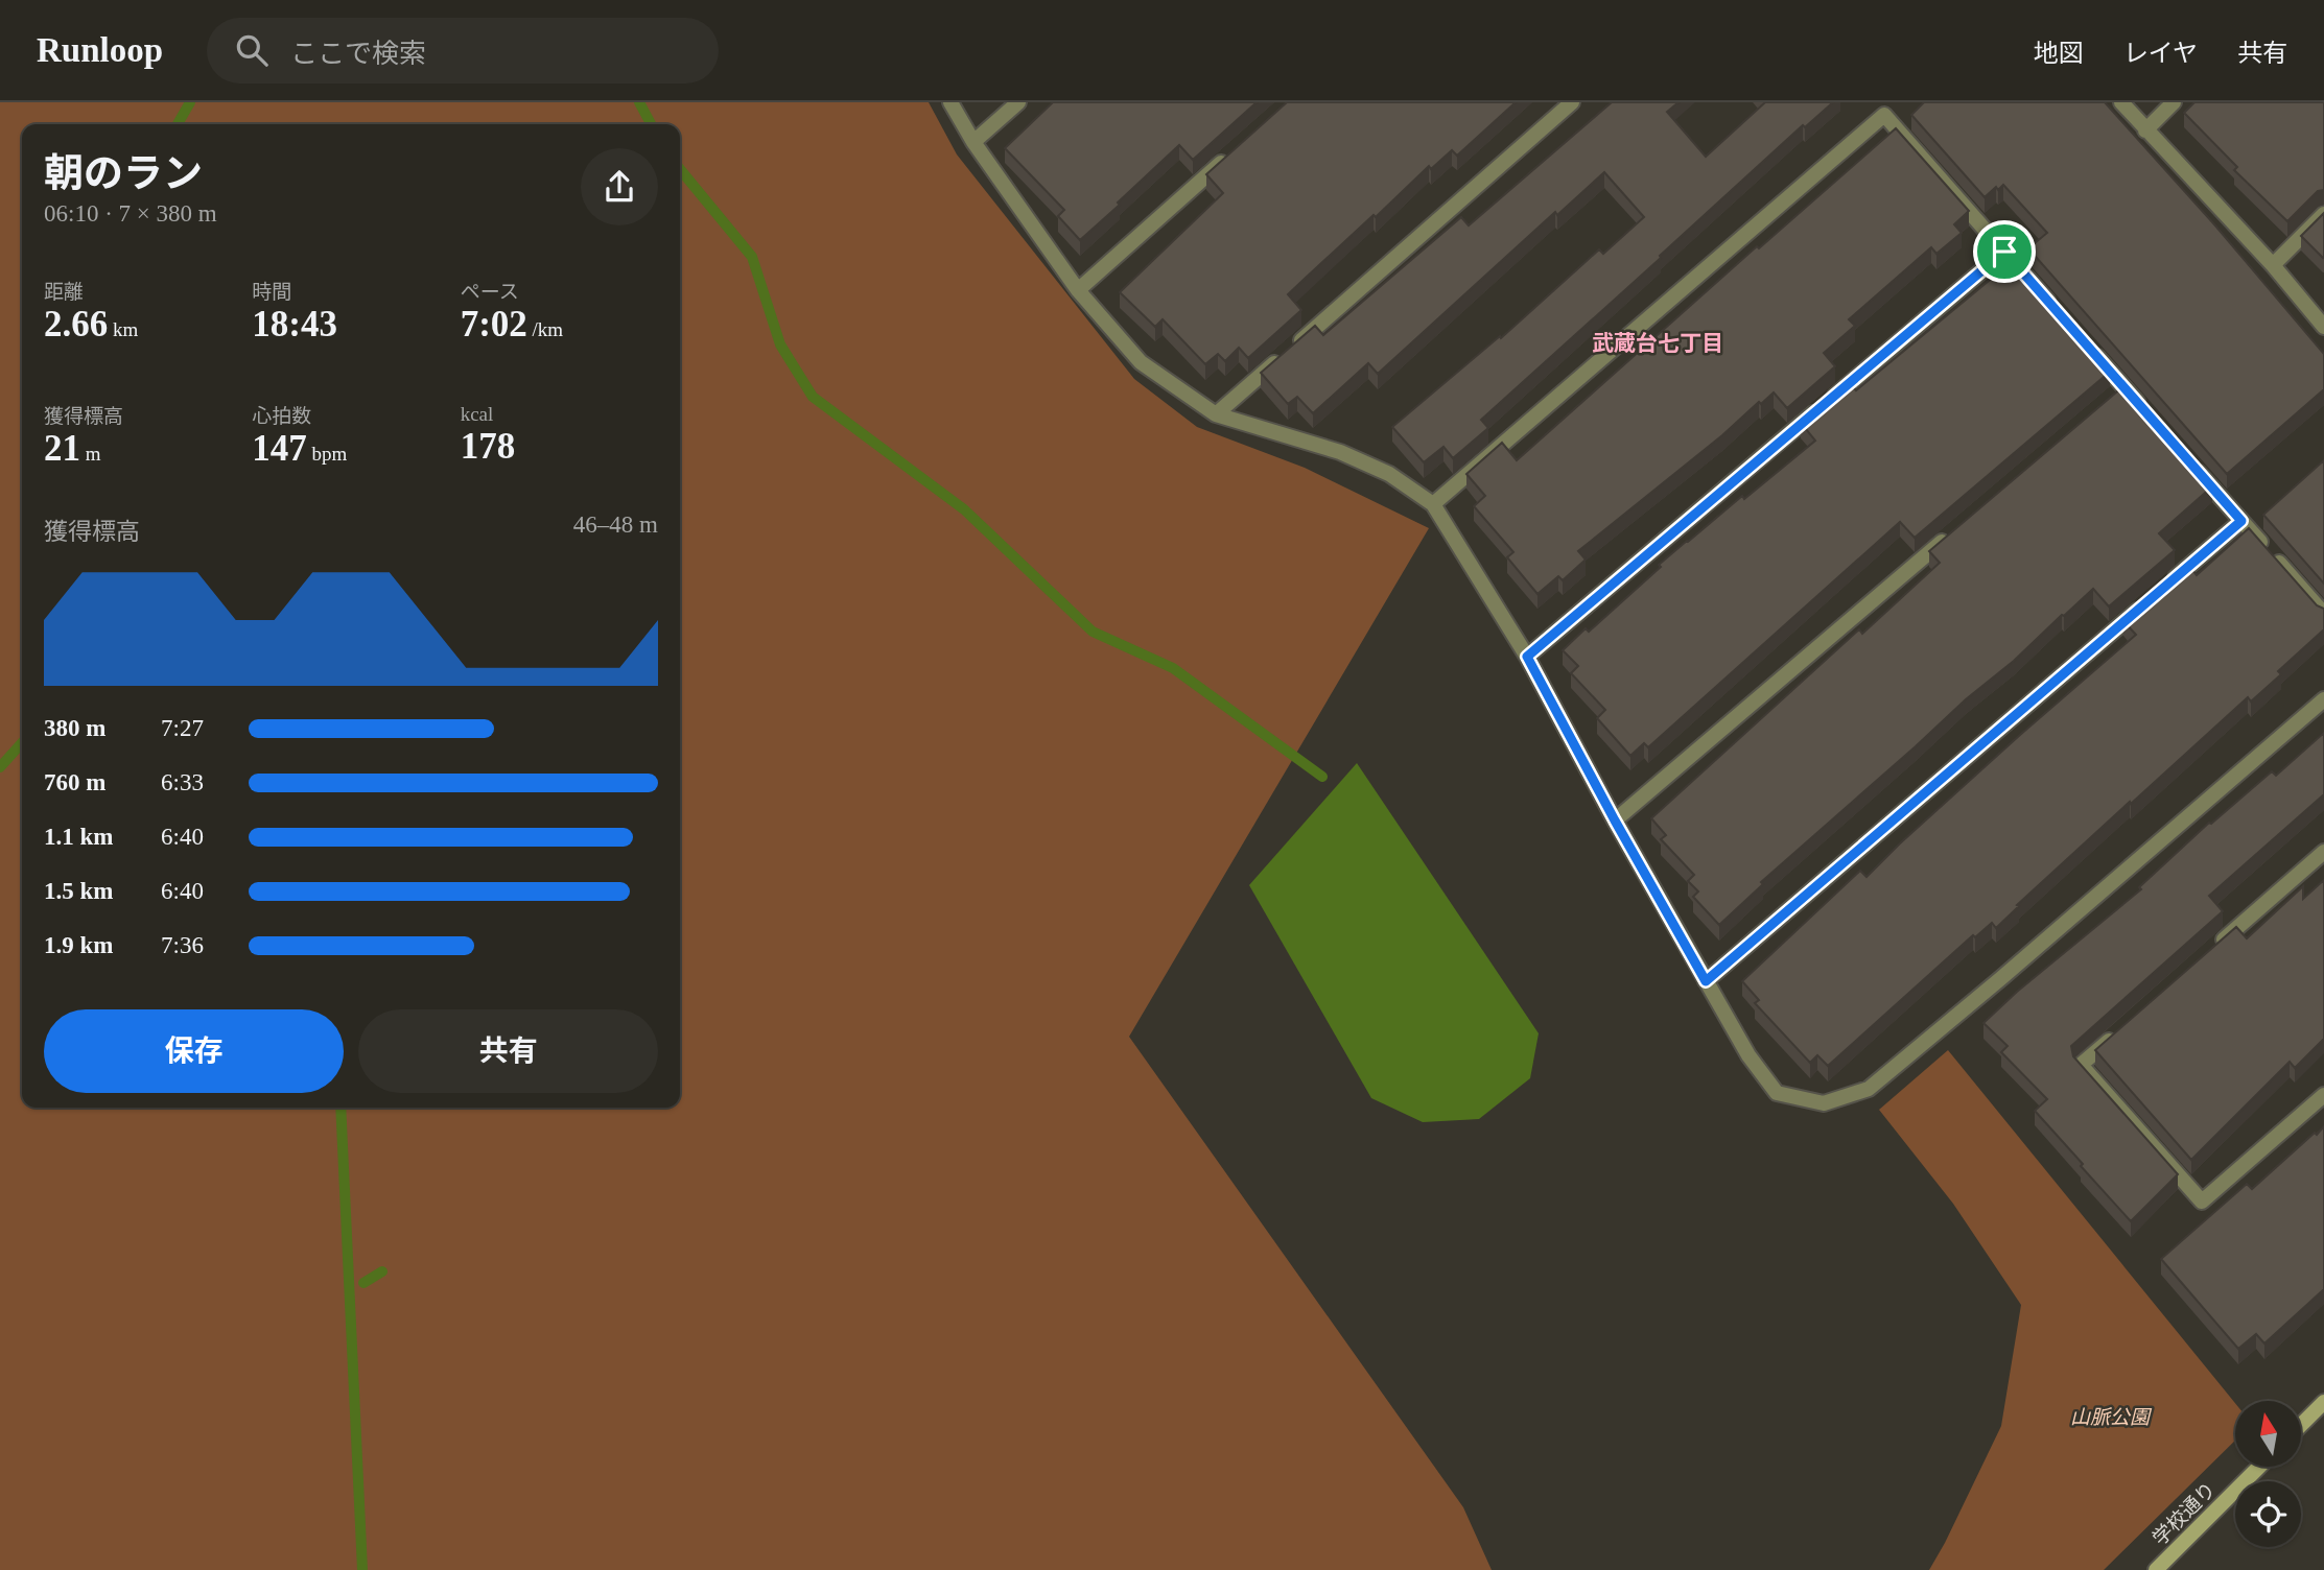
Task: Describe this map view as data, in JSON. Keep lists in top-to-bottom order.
{
  "streets": {
    "street": ["学校通り"]
  },
  "districts": ["武蔵台七丁目"],
  "parks": ["山脈公園"],
  "north": "top",
  "page": {
    "header": "Runloop",
    "search": "ここで検索",
    "nav": ["地図", "レイヤ", "共有"],
    "heading": ["朝のラン", "06:10 · 7 × 380 m"],
    "stats": [
      ["距離", "2.66 km"],
      ["時間", "18:43"],
      ["ペース", "7:02 /km"],
      ["獲得標高", "21 m"],
      ["心拍数", "147 bpm"],
      ["kcal", "178"]
    ],
    "chart": ["獲得標高", "46–48 m"],
    "list": [
      {
        "name": "380 m",
        "note": "7:27"
      },
      {
        "name": "760 m",
        "note": "6:33"
      },
      {
        "name": "1.1 km",
        "note": "6:40"
      },
      {
        "name": "1.5 km",
        "note": "6:40"
      },
      {
        "name": "1.9 km",
        "note": "7:36"
      }
    ],
    "buttons": ["保存", "共有"]
  }
}
